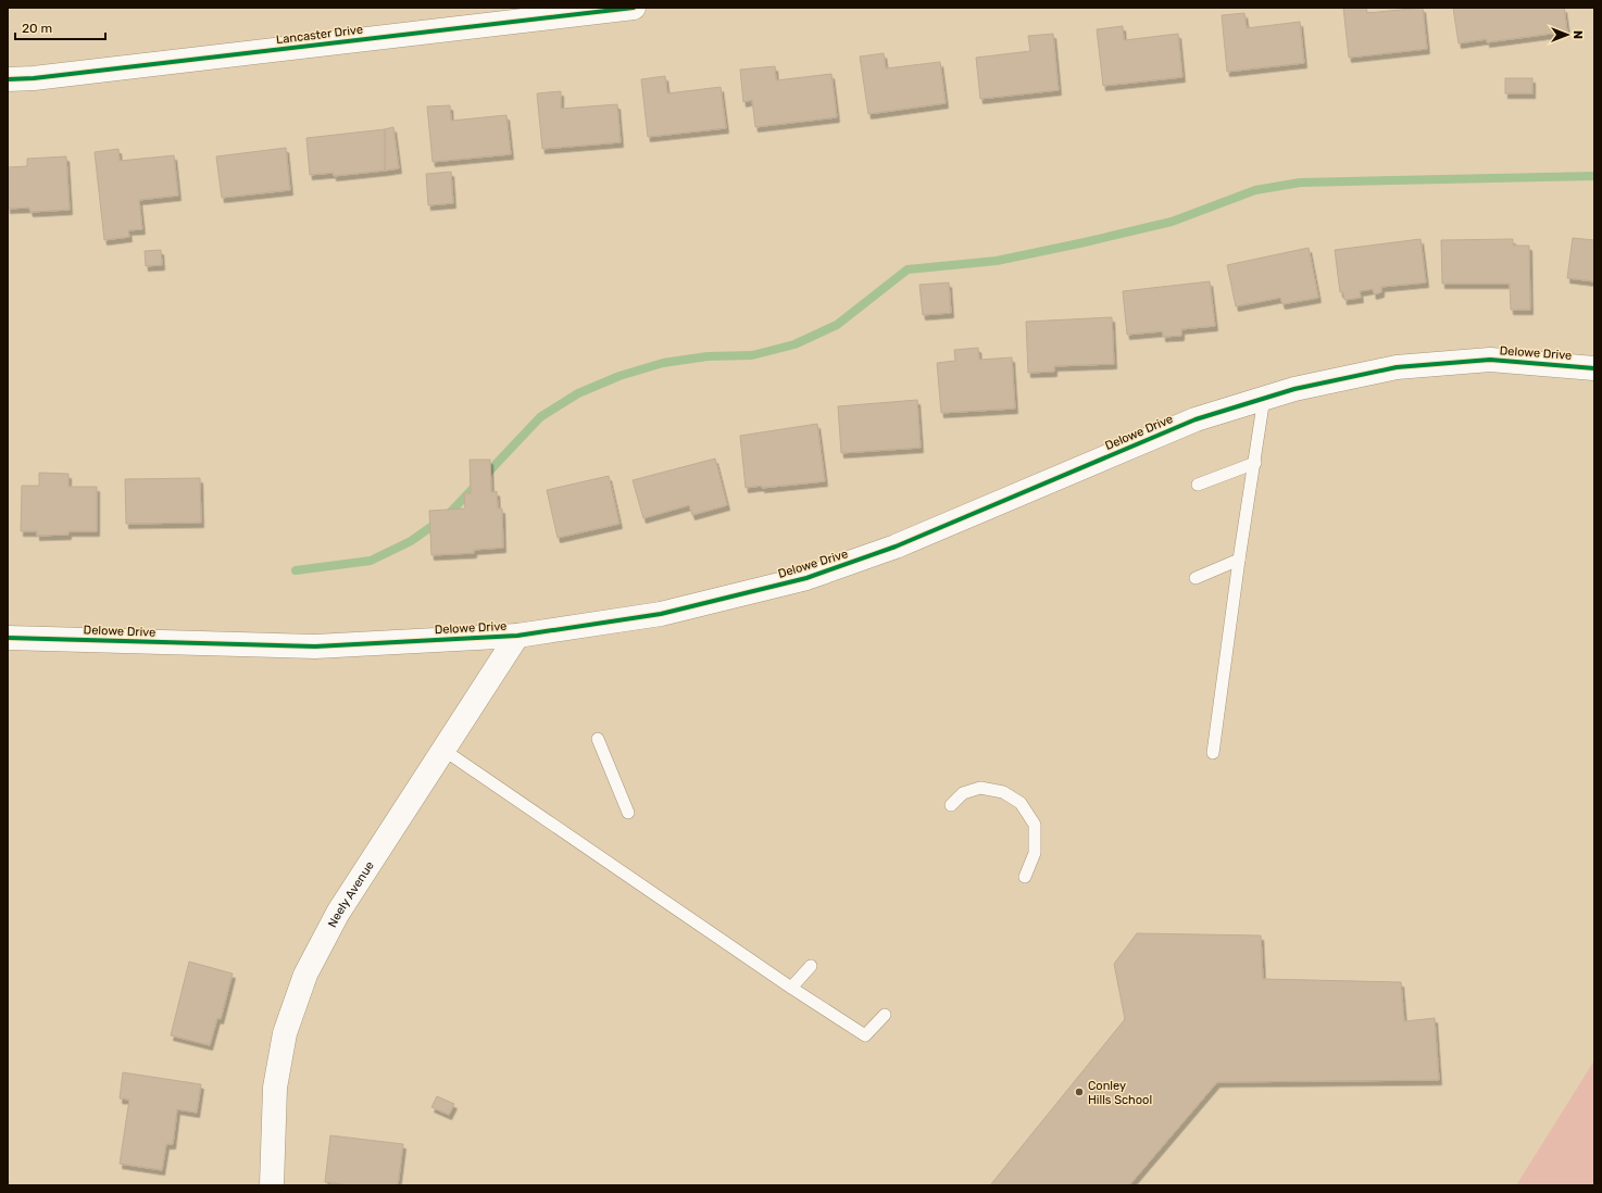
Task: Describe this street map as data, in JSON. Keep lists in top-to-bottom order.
{
  "streets": {
    "street": ["Lancaster Drive", "Delowe Drive", "Neely Avenue"]
  },
  "crossings": [
    ["Delowe Drive", "Neely Avenue"]
  ],
  "places": ["Conley Hills School"],
  "scale_bar": "20 m",
  "north": "right"
}
